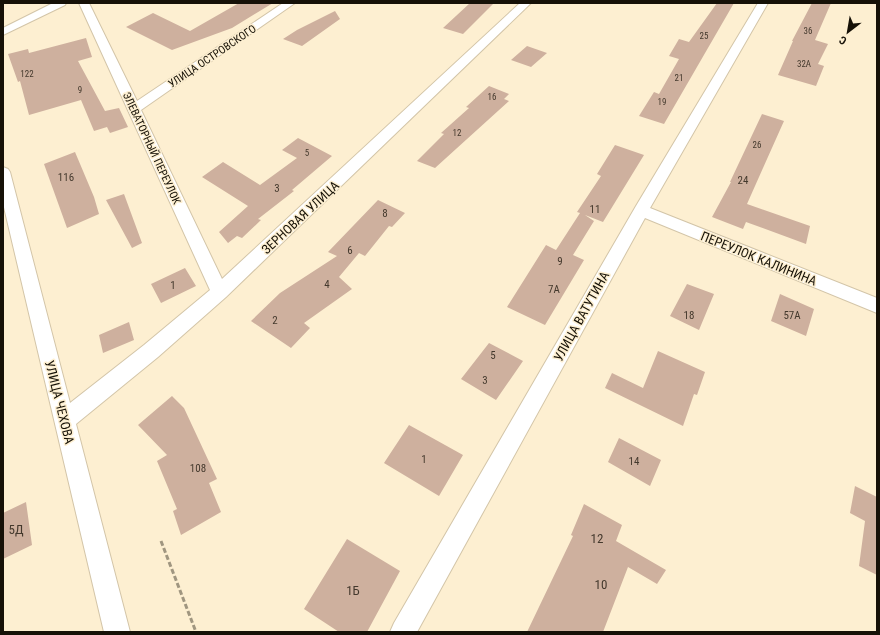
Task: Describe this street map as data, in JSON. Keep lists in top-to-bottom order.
{
  "streets": {
    "street": [
      "УЛИЦА ОСТРОВСКОГО",
      "ЭЛЕВАТОРНЫЙ ПЕРЕУЛОК",
      "ЗЕРНОВАЯ УЛИЦА",
      "ПЕРЕУЛОК КАЛИНИНА",
      "УЛИЦА ВАТУТИНА",
      "УЛИЦА ЧЕХОВА"
    ]
  },
  "crossings": [
    ["УЛИЦА ОСТРОВСКОГО", "ЭЛЕВАТОРНЫЙ ПЕРЕУЛОК"],
    ["ЭЛЕВАТОРНЫЙ ПЕРЕУЛОК", "ЗЕРНОВАЯ УЛИЦА"],
    ["ЗЕРНОВАЯ УЛИЦА", "УЛИЦА ЧЕХОВА"],
    ["ПЕРЕУЛОК КАЛИНИНА", "УЛИЦА ВАТУТИНА"]
  ],
  "house_numbers": [
    "36",
    "25",
    "32А",
    "122",
    "21",
    "9",
    "16",
    "19",
    "12",
    "26",
    "5",
    "116",
    "24",
    "3",
    "11",
    "8",
    "6",
    "9",
    "4",
    "1",
    "7А",
    "18",
    "57А",
    "2",
    "5",
    "3",
    "1",
    "14",
    "108",
    "5Д",
    "12",
    "10",
    "1Б"
  ],
  "north": "bottom left"
}
